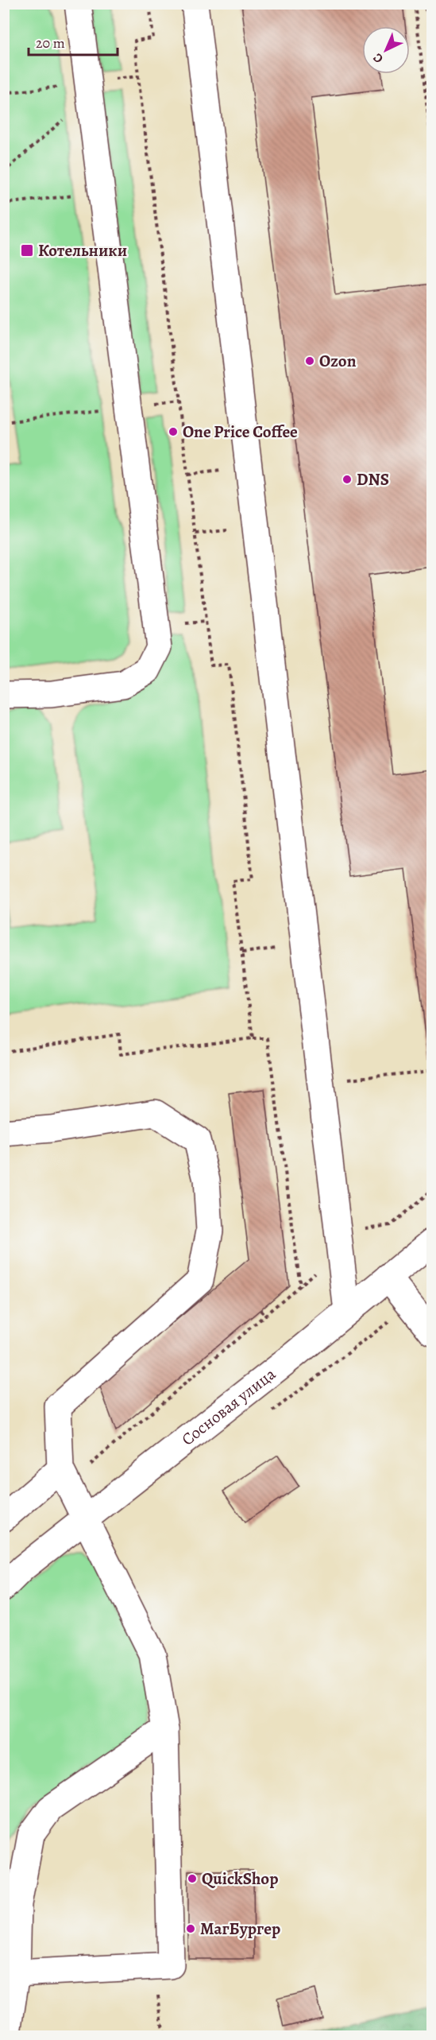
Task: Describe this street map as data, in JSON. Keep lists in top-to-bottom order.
{
  "streets": {
    "street": ["Сосновая улица"]
  },
  "places": {
    "transit": ["Котельники"],
    "other": [
      "Ozon",
      "One Price Coffee",
      "DNS",
      "QuickShop",
      "МагБургер"
    ]
  },
  "scale_bar": "20 m",
  "north": "bottom left"
}
